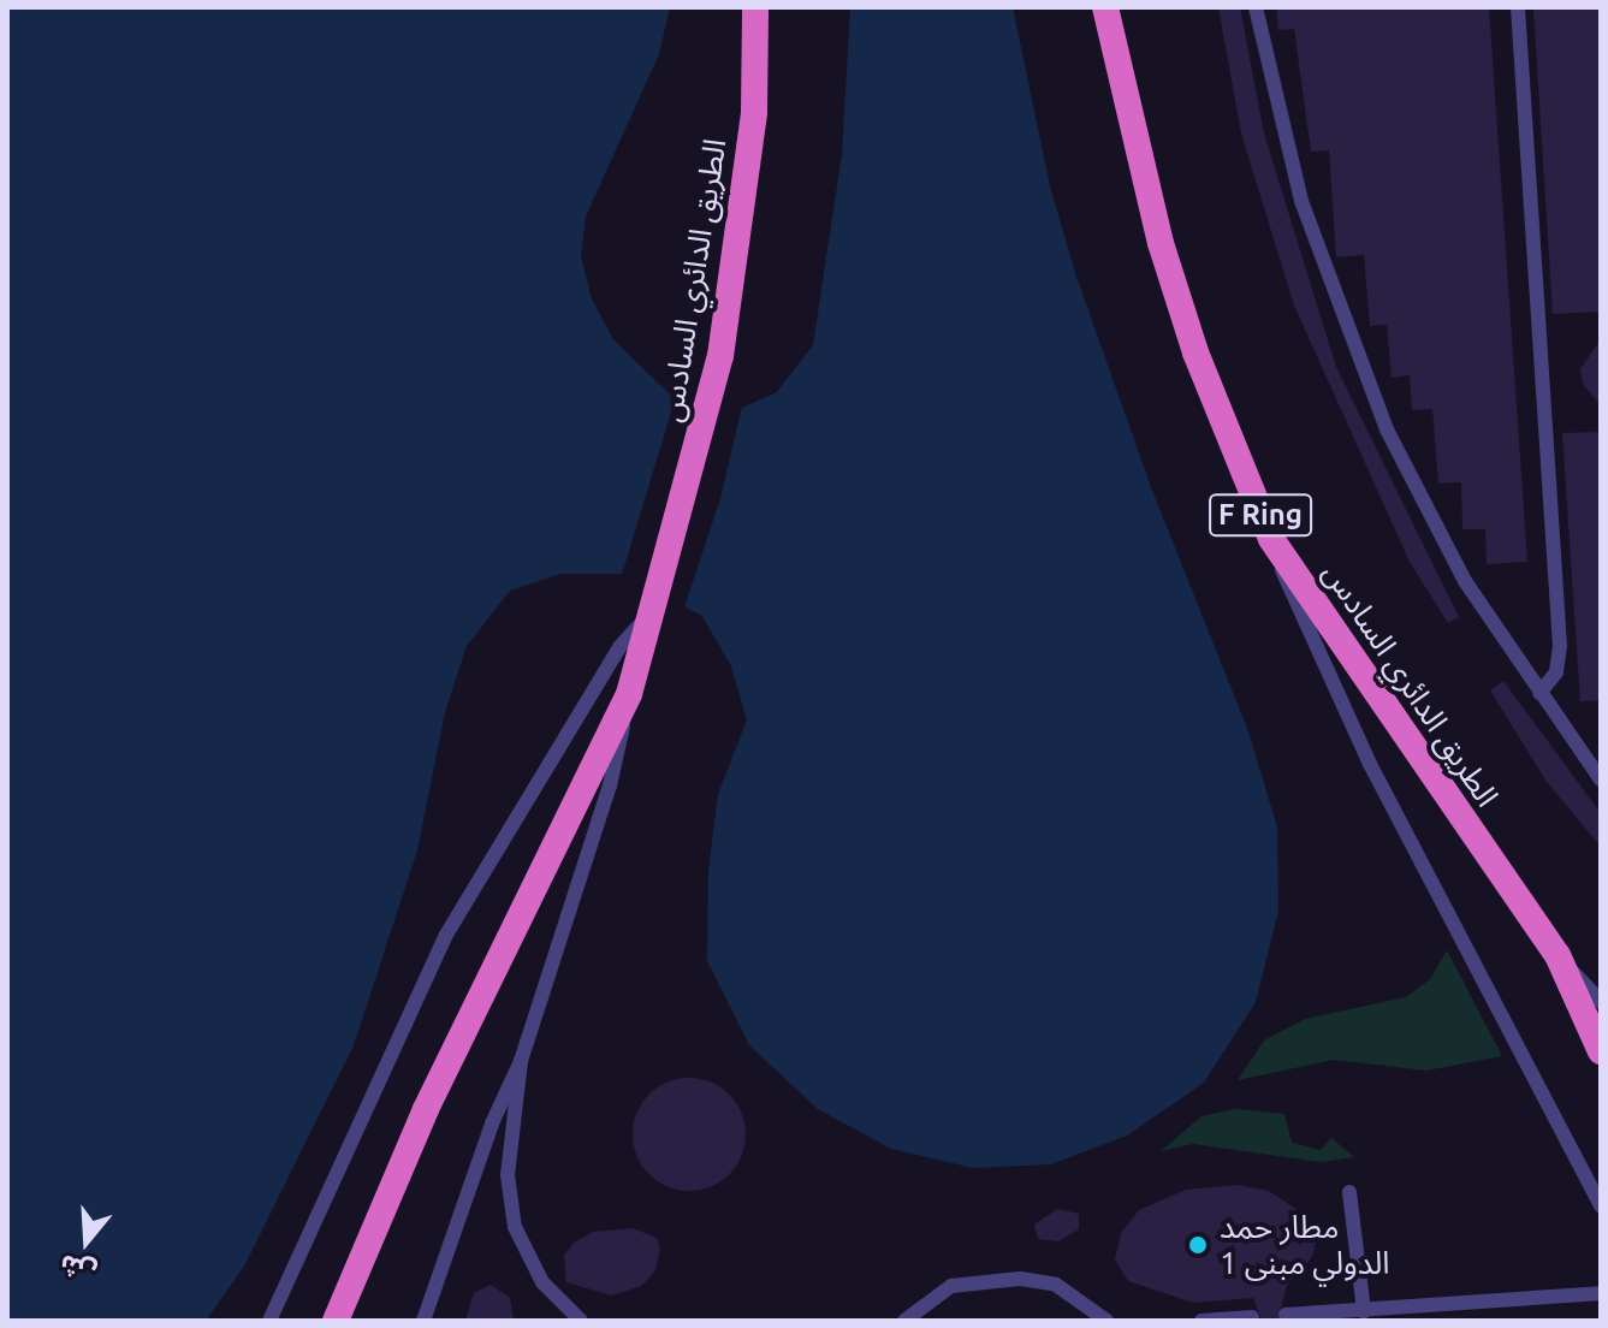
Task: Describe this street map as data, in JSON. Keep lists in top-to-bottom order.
{
  "streets": {
    "highway": ["الطريق الدائري السادس", "F Ring"]
  },
  "places": ["مطار حمد الدولي مبنى 1"],
  "north": "bottom"
}
